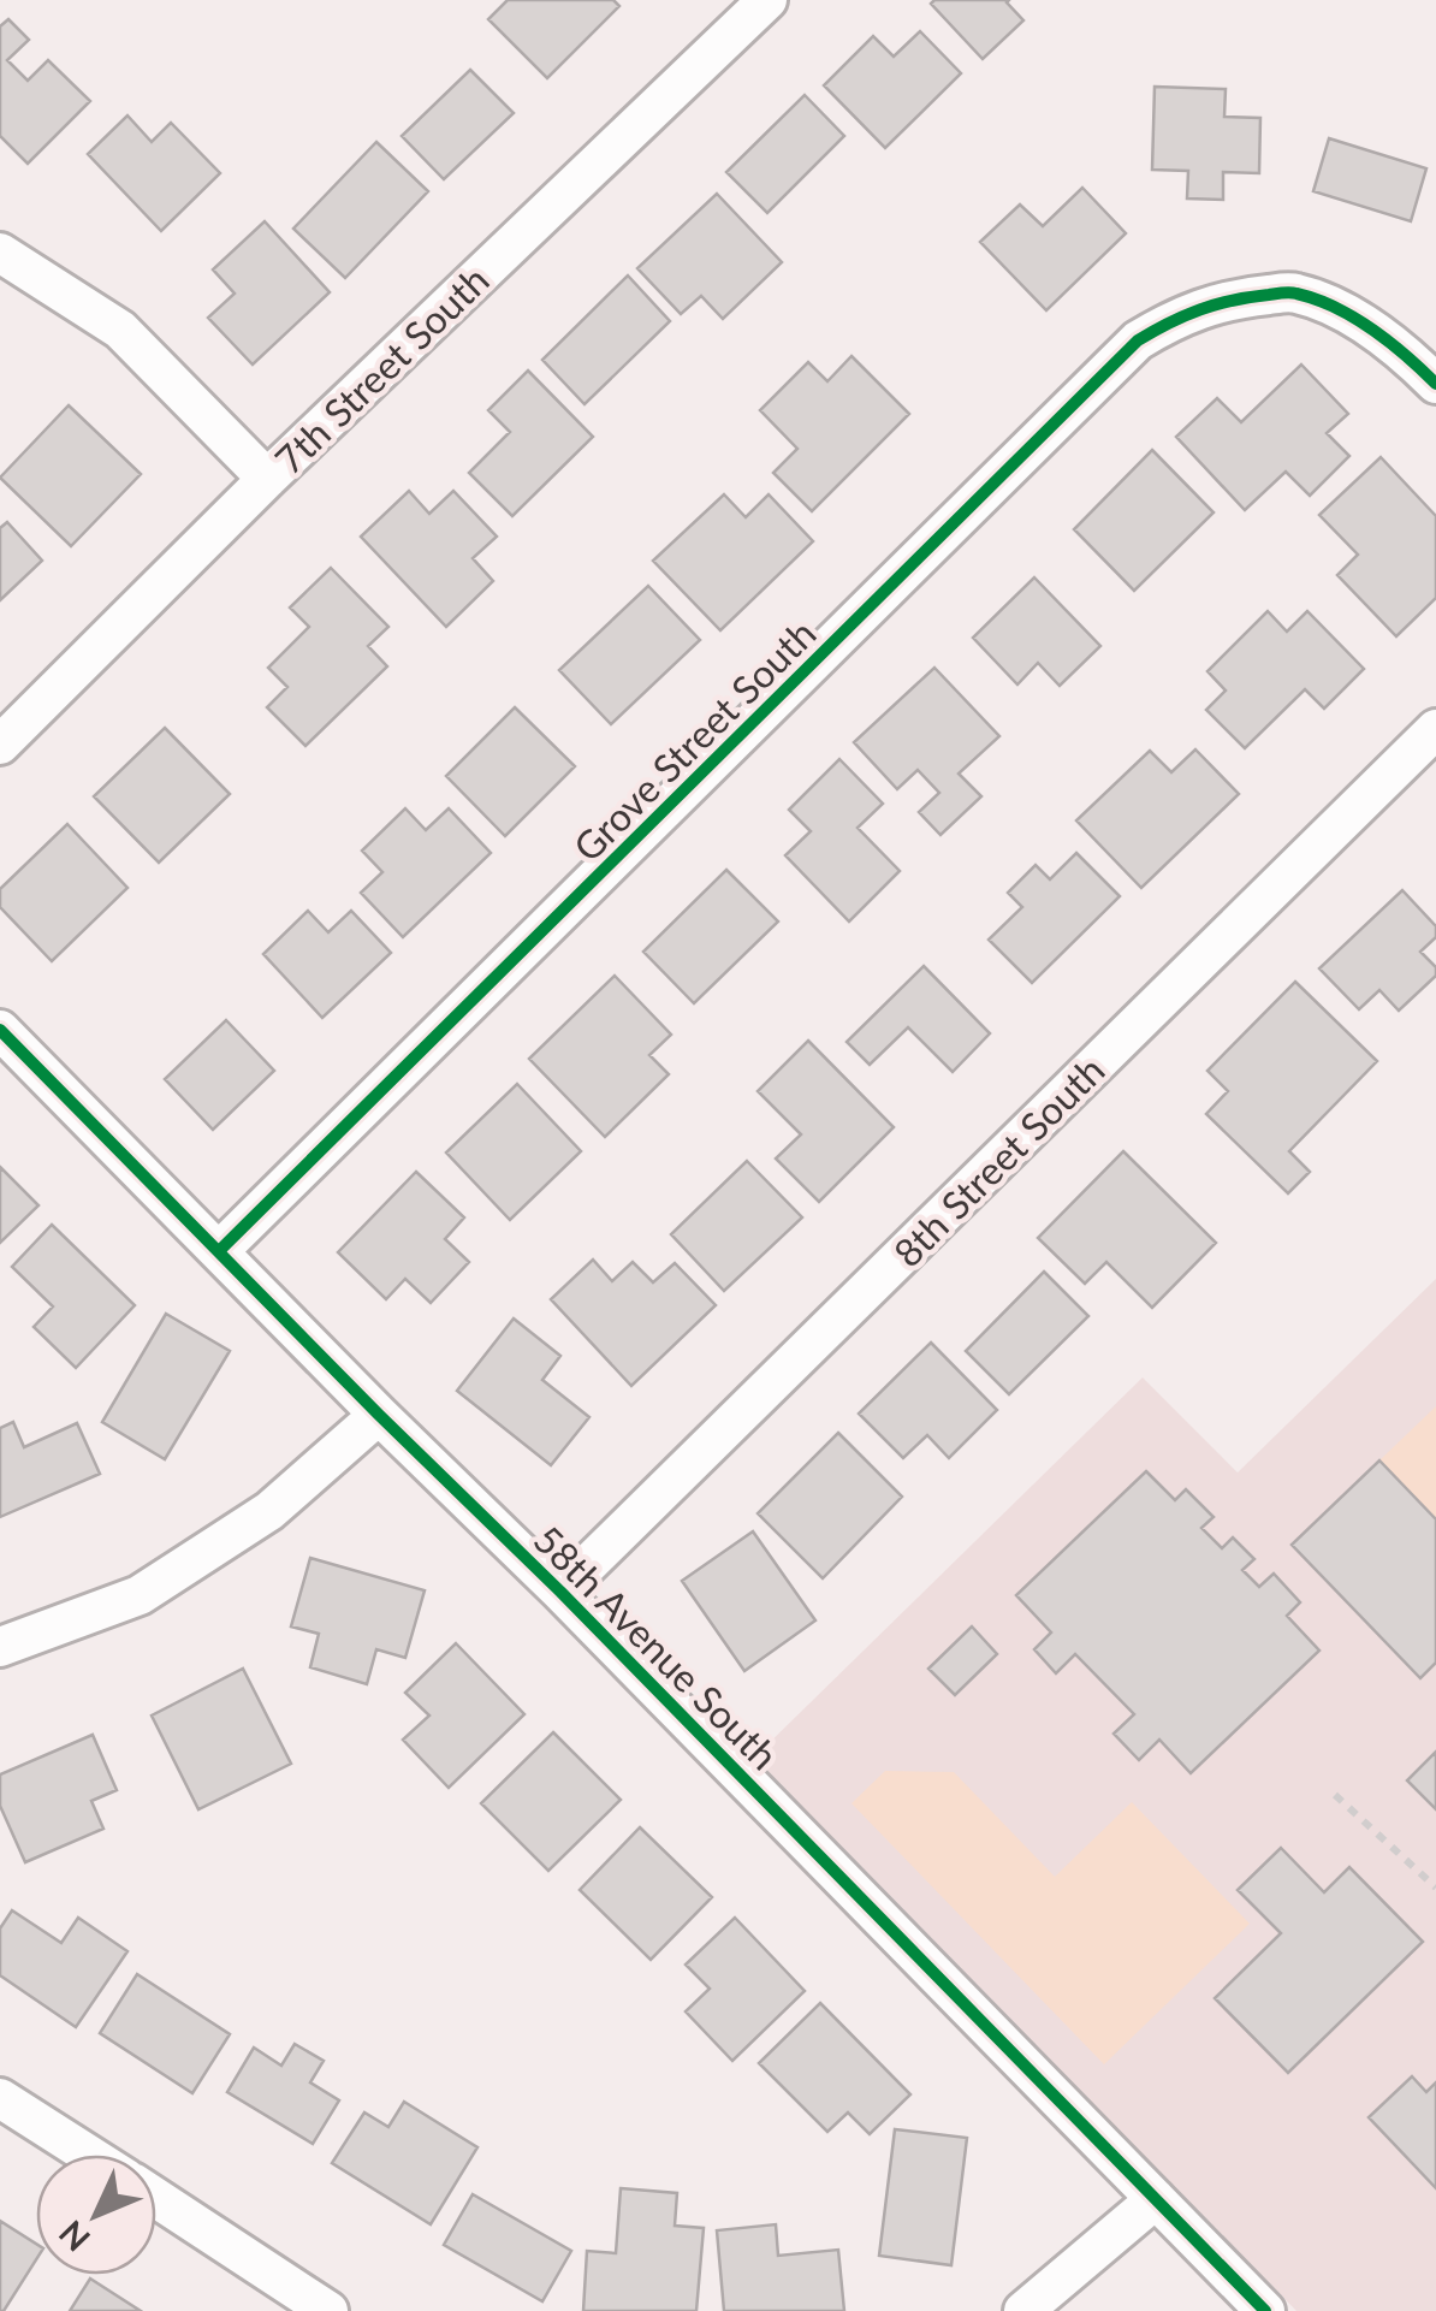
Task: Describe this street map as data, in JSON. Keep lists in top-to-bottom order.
{
  "streets": {
    "street": [
      "7th Street South",
      "Grove Street South",
      "8th Street South",
      "58th Avenue South"
    ]
  },
  "crossings": [
    ["Grove Street South", "58th Avenue South"],
    ["8th Street South", "58th Avenue South"]
  ],
  "north": "bottom left"
}
